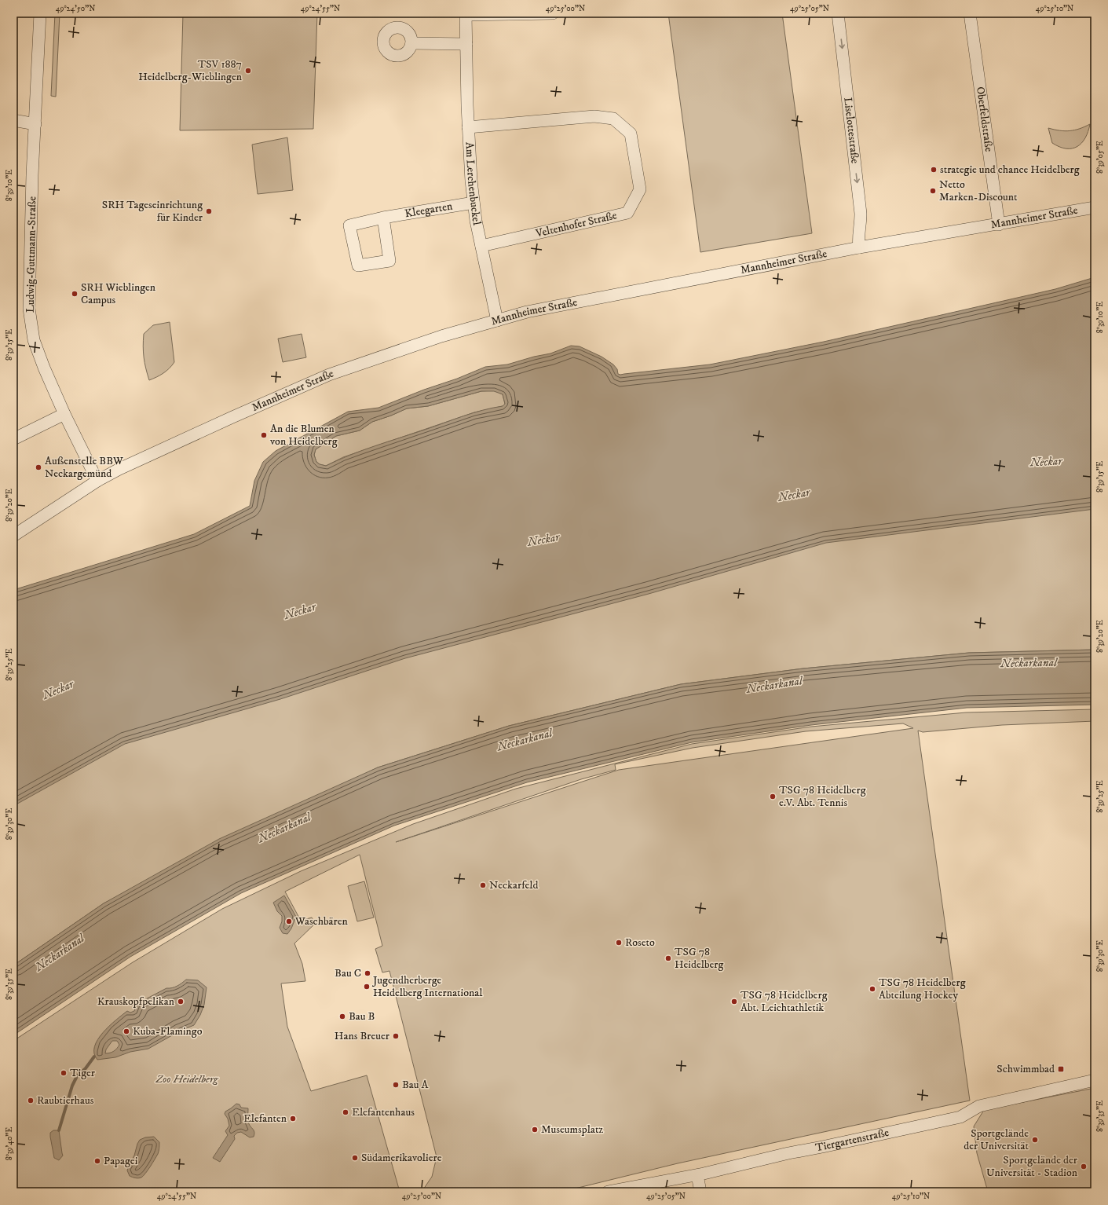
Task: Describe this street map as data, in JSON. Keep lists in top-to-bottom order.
{
  "streets": {
    "street": [
      "Oberfeldstraße",
      "Liselottestraße",
      "Am Lerchenbuckel",
      "Kleegarten",
      "Mannheimer Straße",
      "Veltenhofer Straße",
      "Ludwig-Guttmann-Straße",
      "Tiergartenstraße"
    ]
  },
  "crossings": [
    ["Oberfeldstraße", "Mannheimer Straße"],
    ["Liselottestraße", "Mannheimer Straße"],
    ["Am Lerchenbuckel", "Kleegarten"],
    ["Am Lerchenbuckel", "Mannheimer Straße"],
    ["Am Lerchenbuckel", "Veltenhofer Straße"],
    ["Mannheimer Straße", "Ludwig-Guttmann-Straße"]
  ],
  "one_way": ["Liselottestraße"],
  "water": ["Neckar", "Neckarkanal"],
  "parks": ["Zoo Heidelberg"],
  "places": {
    "other": [
      "TSV 1887 Heidelberg-Wieblingen",
      "strategie und chance Heidelberg",
      "Netto Marken-Discount",
      "SRH Tageseinrichtung für Kinder",
      "SRH Wieblingen Campus",
      "An die Blumen von Heidelberg",
      "Außenstelle BBW Neckargemünd",
      "TSG 78 Heidelberg e.V. Abt. Tennis",
      "Neckarfeld",
      "Waschbären",
      "Roseto",
      "TSG 78 Heidelberg",
      "Bau C",
      "Jugendherberge Heidelberg International",
      "TSG 78 Heidelberg Abteilung Hockey",
      "Krauskopfpelikan",
      "TSG 78 Heidelberg Abt. Leichtathletik",
      "Bau B",
      "Kuba-Flamingo",
      "Hans Breuer",
      "Tiger",
      "Bau A",
      "Raubtierhaus",
      "Elefantenhaus",
      "Elefanten",
      "Museumsplatz",
      "Sportgelände der Universität",
      "Südamerikavoliere",
      "Papagei",
      "Sportgelände der Universität - Stadion"
    ],
    "transit": ["Schwimmbad"]
  },
  "coordinates": [
    "49°24'50\"N",
    "49°24'55\"N",
    "49°25'00\"N",
    "49°25'05\"N",
    "49°25'10\"N",
    "8°39'05\"E",
    "8°39'10\"E",
    "8°39'15\"E",
    "8°39'20\"E",
    "8°39'25\"E",
    "8°39'30\"E",
    "8°39'35\"E",
    "8°39'40\"E"
  ]
}
